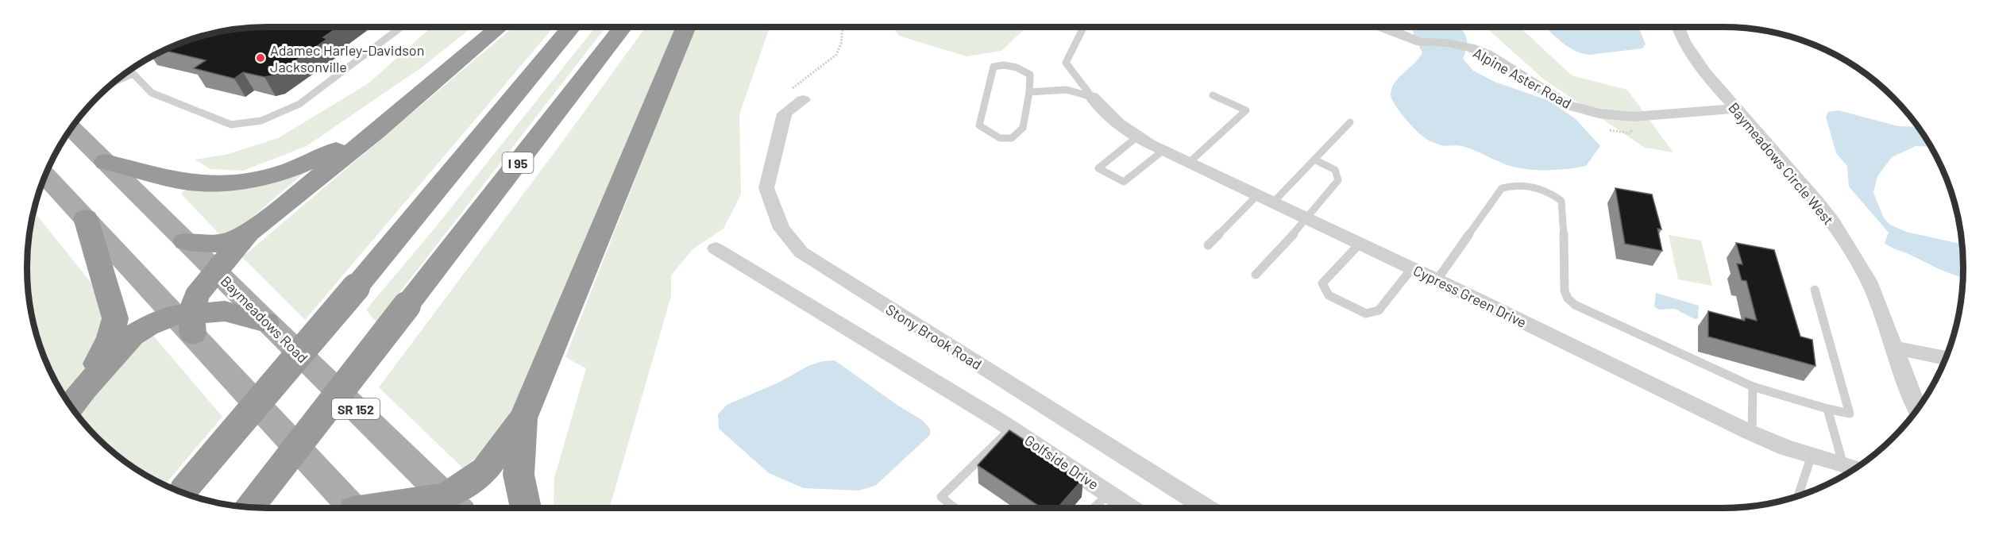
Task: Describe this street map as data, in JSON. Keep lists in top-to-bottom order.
{
  "streets": {
    "highway": ["I 95"],
    "main road": ["Baymeadows Road", "SR 152"],
    "street": [
      "Alpine Aster Road",
      "Baymeadows Circle West",
      "Cypress Green Drive",
      "Stony Brook Road",
      "Golfside Drive"
    ]
  },
  "crossings": [
    ["Alpine Aster Road", "Baymeadows Circle West"]
  ],
  "places": ["Adamec Harley-Davidson Jacksonville"]
}
